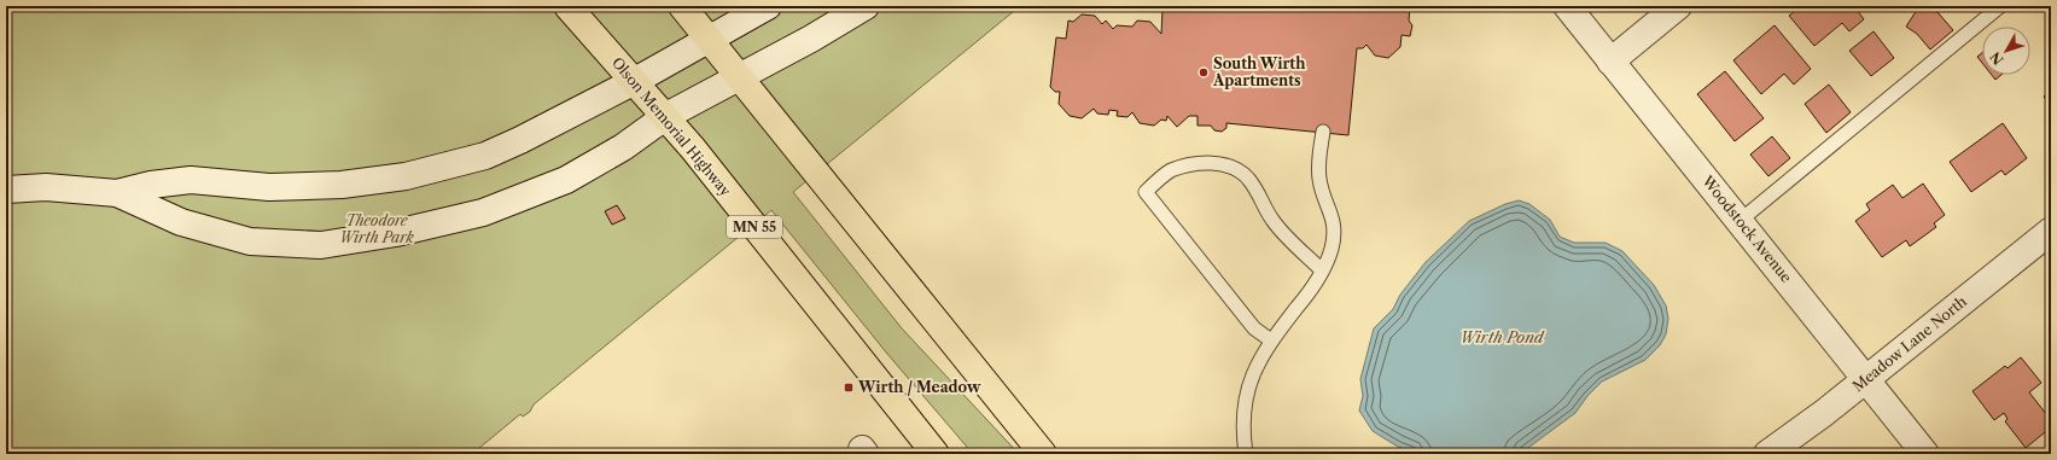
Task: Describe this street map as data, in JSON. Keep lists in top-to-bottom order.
{
  "streets": {
    "main road": ["Olson Memorial Highway", "MN 55"],
    "street": ["Woodstock Avenue", "Meadow Lane North"]
  },
  "crossings": [
    ["Woodstock Avenue", "Meadow Lane North"]
  ],
  "water": ["Wirth Pond"],
  "parks": ["Theodore Wirth Park"],
  "places": {
    "other": ["South Wirth Apartments"],
    "transit": ["Wirth / Meadow"]
  },
  "north": "bottom left"
}
